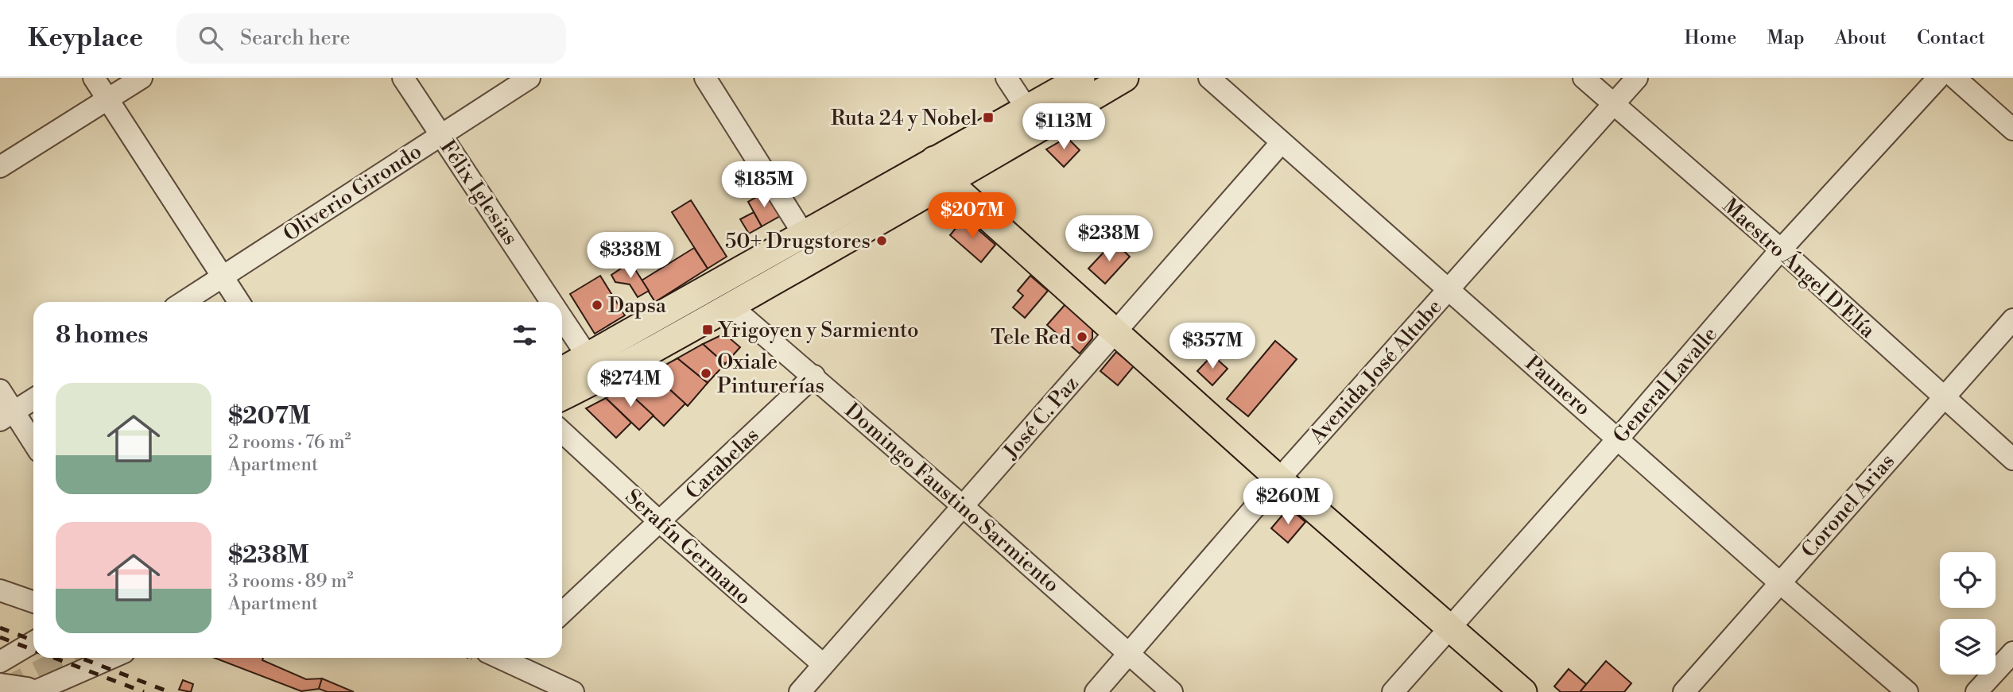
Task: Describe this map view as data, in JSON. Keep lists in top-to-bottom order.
{
  "streets": {
    "street": [
      "Oliverio Girondo",
      "Félix Iglesias",
      "Maestro Ángel D'Elía",
      "Avenida José Altube",
      "General Lavalle",
      "Paunero",
      "José C. Paz",
      "Carabelas",
      "Domingo Faustino Sarmiento",
      "Coronel Arias",
      "Serafín Germano"
    ]
  },
  "crossings": [
    ["Oliverio Girondo", "Félix Iglesias"],
    ["Maestro Ángel D'Elía", "Avenida José Altube"],
    ["Maestro Ángel D'Elía", "General Lavalle"],
    ["Maestro Ángel D'Elía", "Coronel Arias"],
    ["Avenida José Altube", "Paunero"],
    ["Avenida José Altube", "Domingo Faustino Sarmiento"],
    ["General Lavalle", "Paunero"],
    ["Paunero", "José C. Paz"],
    ["Paunero", "Coronel Arias"],
    ["José C. Paz", "Domingo Faustino Sarmiento"],
    ["José C. Paz", "Serafín Germano"],
    ["Carabelas", "Domingo Faustino Sarmiento"],
    ["Carabelas", "Serafín Germano"]
  ],
  "places": {
    "transit": ["Ruta 24 y Nobel", "Yrigoyen y Sarmiento"],
    "other": [
      "50+ Drugstores",
      "Dapsa",
      "Tele Red",
      "Oxiale Pinturerías"
    ]
  },
  "page": {
    "header": "Keyplace",
    "search": "Search here",
    "nav": [
      "Home",
      "Map",
      "About",
      "Contact"
    ],
    "price": [
      "$113M",
      "$185M",
      "$207M",
      "$238M",
      "$338M",
      "$357M",
      "$274M",
      "$260M"
    ],
    "heading": "8 homes",
    "list": [
      {
        "name": "$207M",
        "note": "2 rooms · 76 m² · Apartment"
      },
      {
        "name": "$238M",
        "note": "3 rooms · 89 m² · Apartment"
      }
    ]
  }
}
